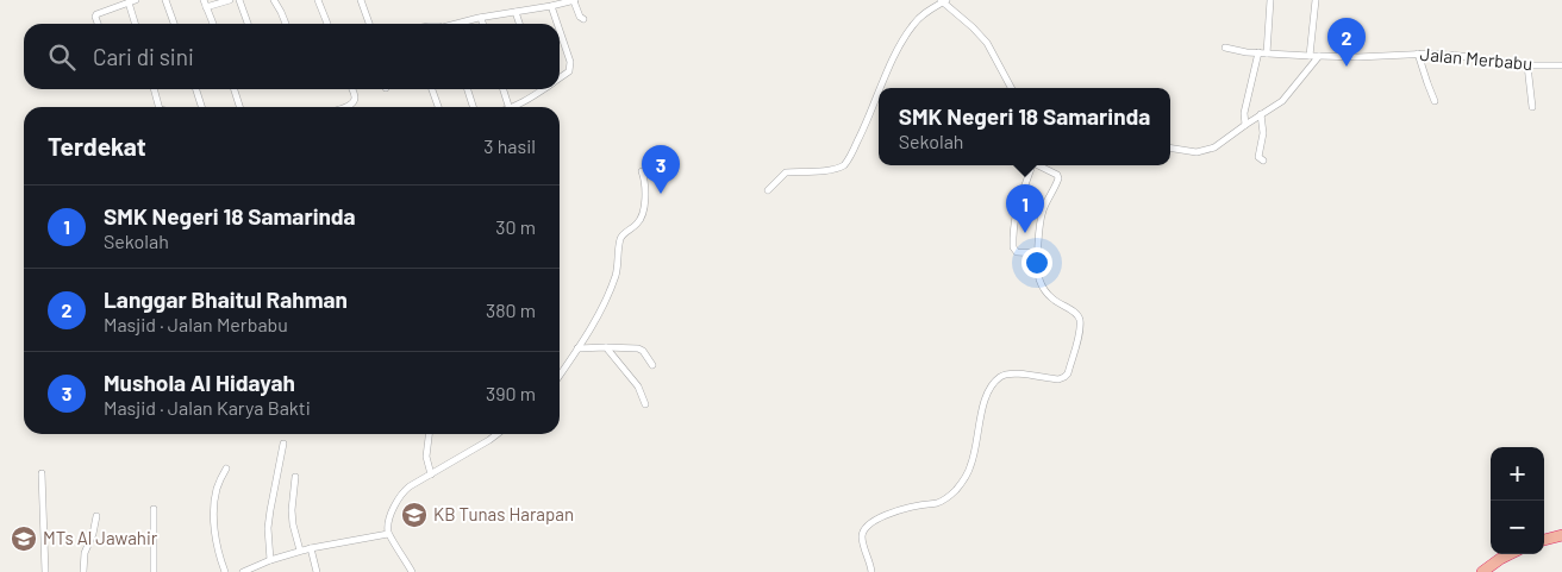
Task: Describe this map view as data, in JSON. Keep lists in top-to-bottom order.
{
  "streets": {
    "street": ["Jalan Merbabu"]
  },
  "places": {
    "school or university": ["KB Tunas Harapan", "MTs Al Jawahir"]
  },
  "page": {
    "pins": ["2", "3", "1"],
    "search": "Cari di sini",
    "popup": ["SMK Negeri 18 Samarinda", "Sekolah"],
    "heading": ["Terdekat", "3 hasil"],
    "list": [
      {
        "mark": "1",
        "name": "SMK Negeri 18 Samarinda",
        "note": "Sekolah",
        "value": "30 m"
      },
      {
        "mark": "2",
        "name": "Langgar Bhaitul Rahman",
        "note": "Masjid · Jalan Merbabu",
        "value": "380 m"
      },
      {
        "mark": "3",
        "name": "Mushola Al Hidayah",
        "note": "Masjid · Jalan Karya Bakti",
        "value": "390 m"
      }
    ],
    "map_buttons": ["+", "−"]
  }
}
